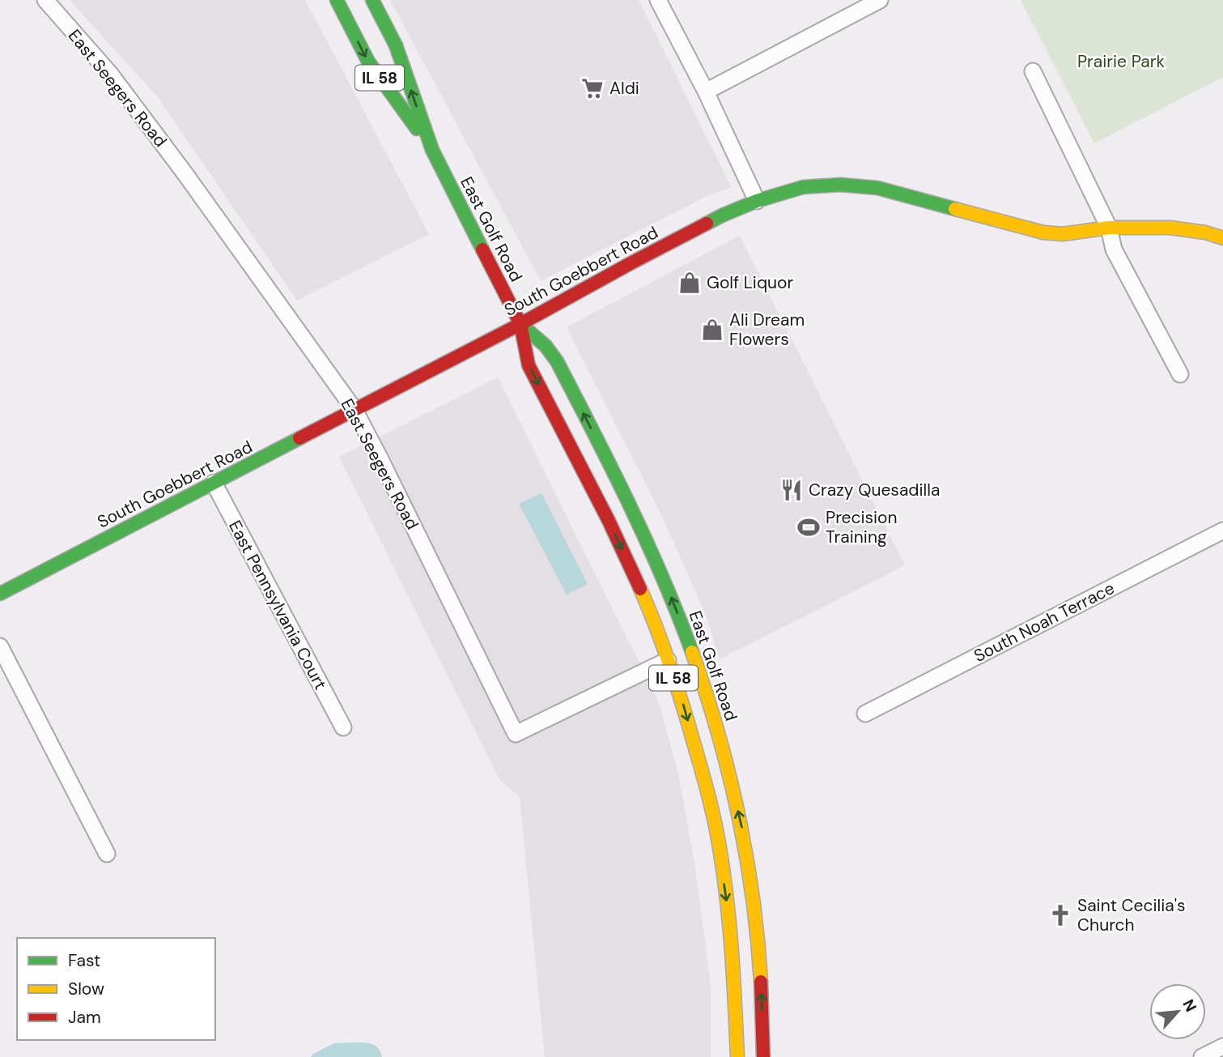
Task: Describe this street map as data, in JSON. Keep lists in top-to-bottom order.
{
  "streets": {
    "main road": ["IL 58", "East Golf Road", "South Goebbert Road"],
    "street": ["East Seegers Road", "East Pennsylvania Court", "South Noah Terrace"]
  },
  "crossings": [
    ["East Seegers Road", "East Golf Road"],
    ["East Seegers Road", "South Goebbert Road"],
    ["East Golf Road", "South Goebbert Road"],
    ["South Goebbert Road", "East Pennsylvania Court"]
  ],
  "parks": ["Prairie Park"],
  "places": {
    "supermarket": ["Aldi"],
    "shop": ["Golf Liquor", "Ali Dream Flowers"],
    "restaurant": ["Crazy Quesadilla"],
    "sports": ["Precision Training"],
    "church": ["Saint Cecilia's Church"]
  },
  "legend": ["Fast", "Slow", "Jam"],
  "north": "top right"
}
